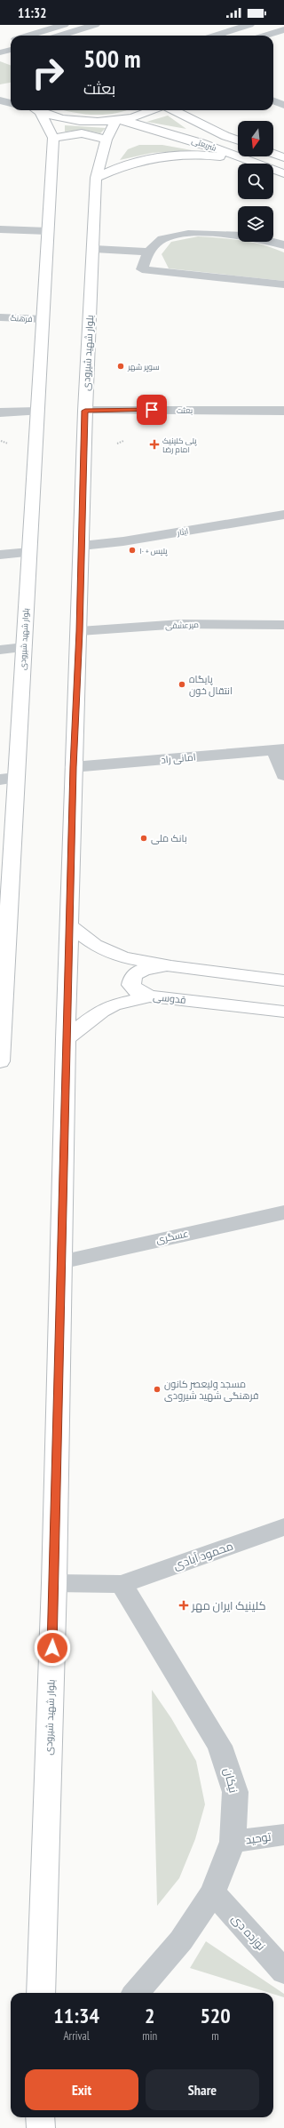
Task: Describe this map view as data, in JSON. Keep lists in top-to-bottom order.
{
  "streets": {
    "main road": ["شریعتی", "بلوار شهید شیرودی", "قدوسی"],
    "street": [
      "فرهنگ",
      "بعثت",
      "ایثار",
      "میرعشقی",
      "امانی راد",
      "عسگری",
      "محمود آبادی",
      "نیکان",
      "توحید",
      "نوزده دی"
    ]
  },
  "crossings": [
    ["شریعتی", "بلوار شهید شیرودی"],
    ["فرهنگ", "بلوار شهید شیرودی"],
    ["بلوار شهید شیرودی", "بعثت"],
    ["بلوار شهید شیرودی", "ایثار"],
    ["بلوار شهید شیرودی", "میرعشقی"],
    ["بلوار شهید شیرودی", "امانی راد"],
    ["بلوار شهید شیرودی", "قدوسی"],
    ["بلوار شهید شیرودی", "عسگری"],
    ["محمود آبادی", "نیکان"],
    ["نیکان", "توحید"],
    ["نیکان", "نوزده دی"]
  ],
  "places": {
    "other": [
      "سوپر شهر",
      "پلیس + ۱۰",
      "پایگاه انتقال خون",
      "بانک ملی",
      "مسجد ولیعصر کانون فرهنگی شهید شیرودی"
    ],
    "health": ["پلی کلینیک امام رضا", "کلینیک ایران مهر"]
  },
  "north": "bottom",
  "page": {
    "status": "11:32",
    "turn": ["500 m", "بعثت"],
    "eta": [
      "11:34",
      "Arrival",
      "2",
      "min",
      "520",
      "m"
    ],
    "buttons": ["Exit", "Share"]
  }
}
